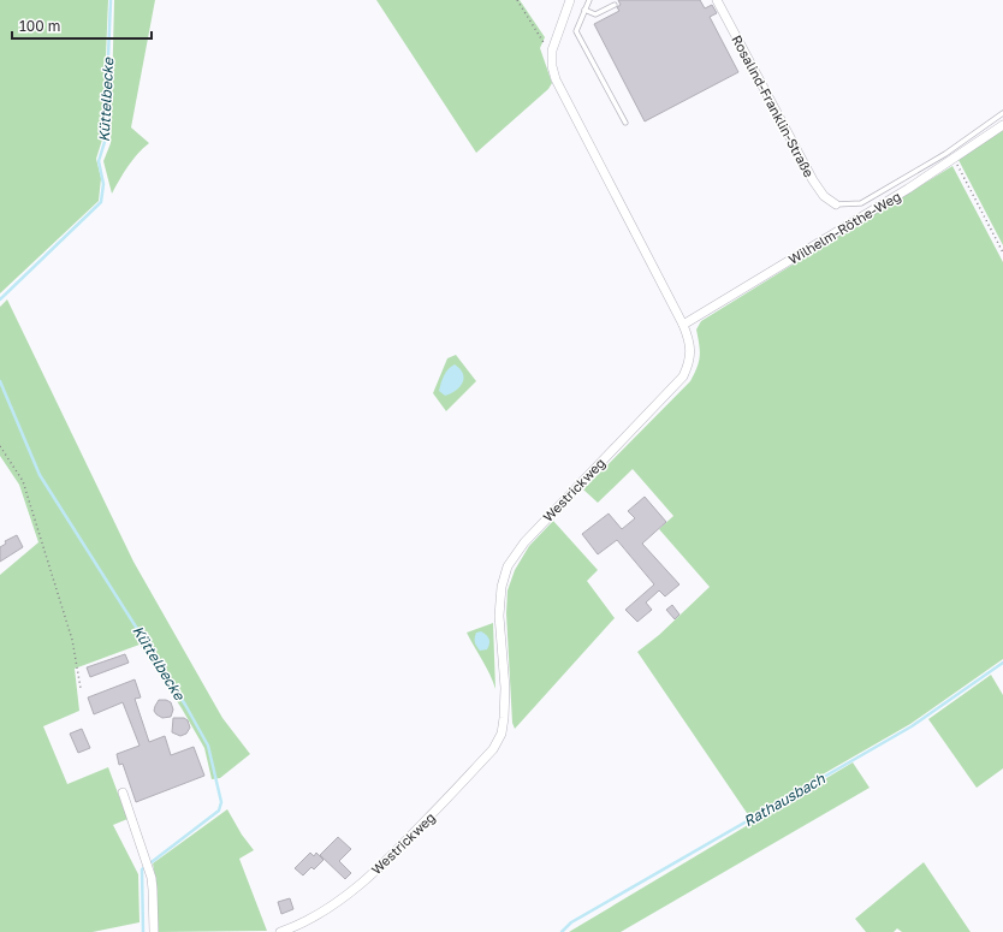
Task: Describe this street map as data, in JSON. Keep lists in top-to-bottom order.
{
  "streets": {
    "street": ["Rosalind-Franklin-Straße", "Wilhelm-Röthe-Weg", "Westrickweg"]
  },
  "crossings": [
    ["Wilhelm-Röthe-Weg", "Westrickweg"]
  ],
  "water": ["Küttelbecke", "Rathausbach"],
  "scale_bar": "100 m"
}
